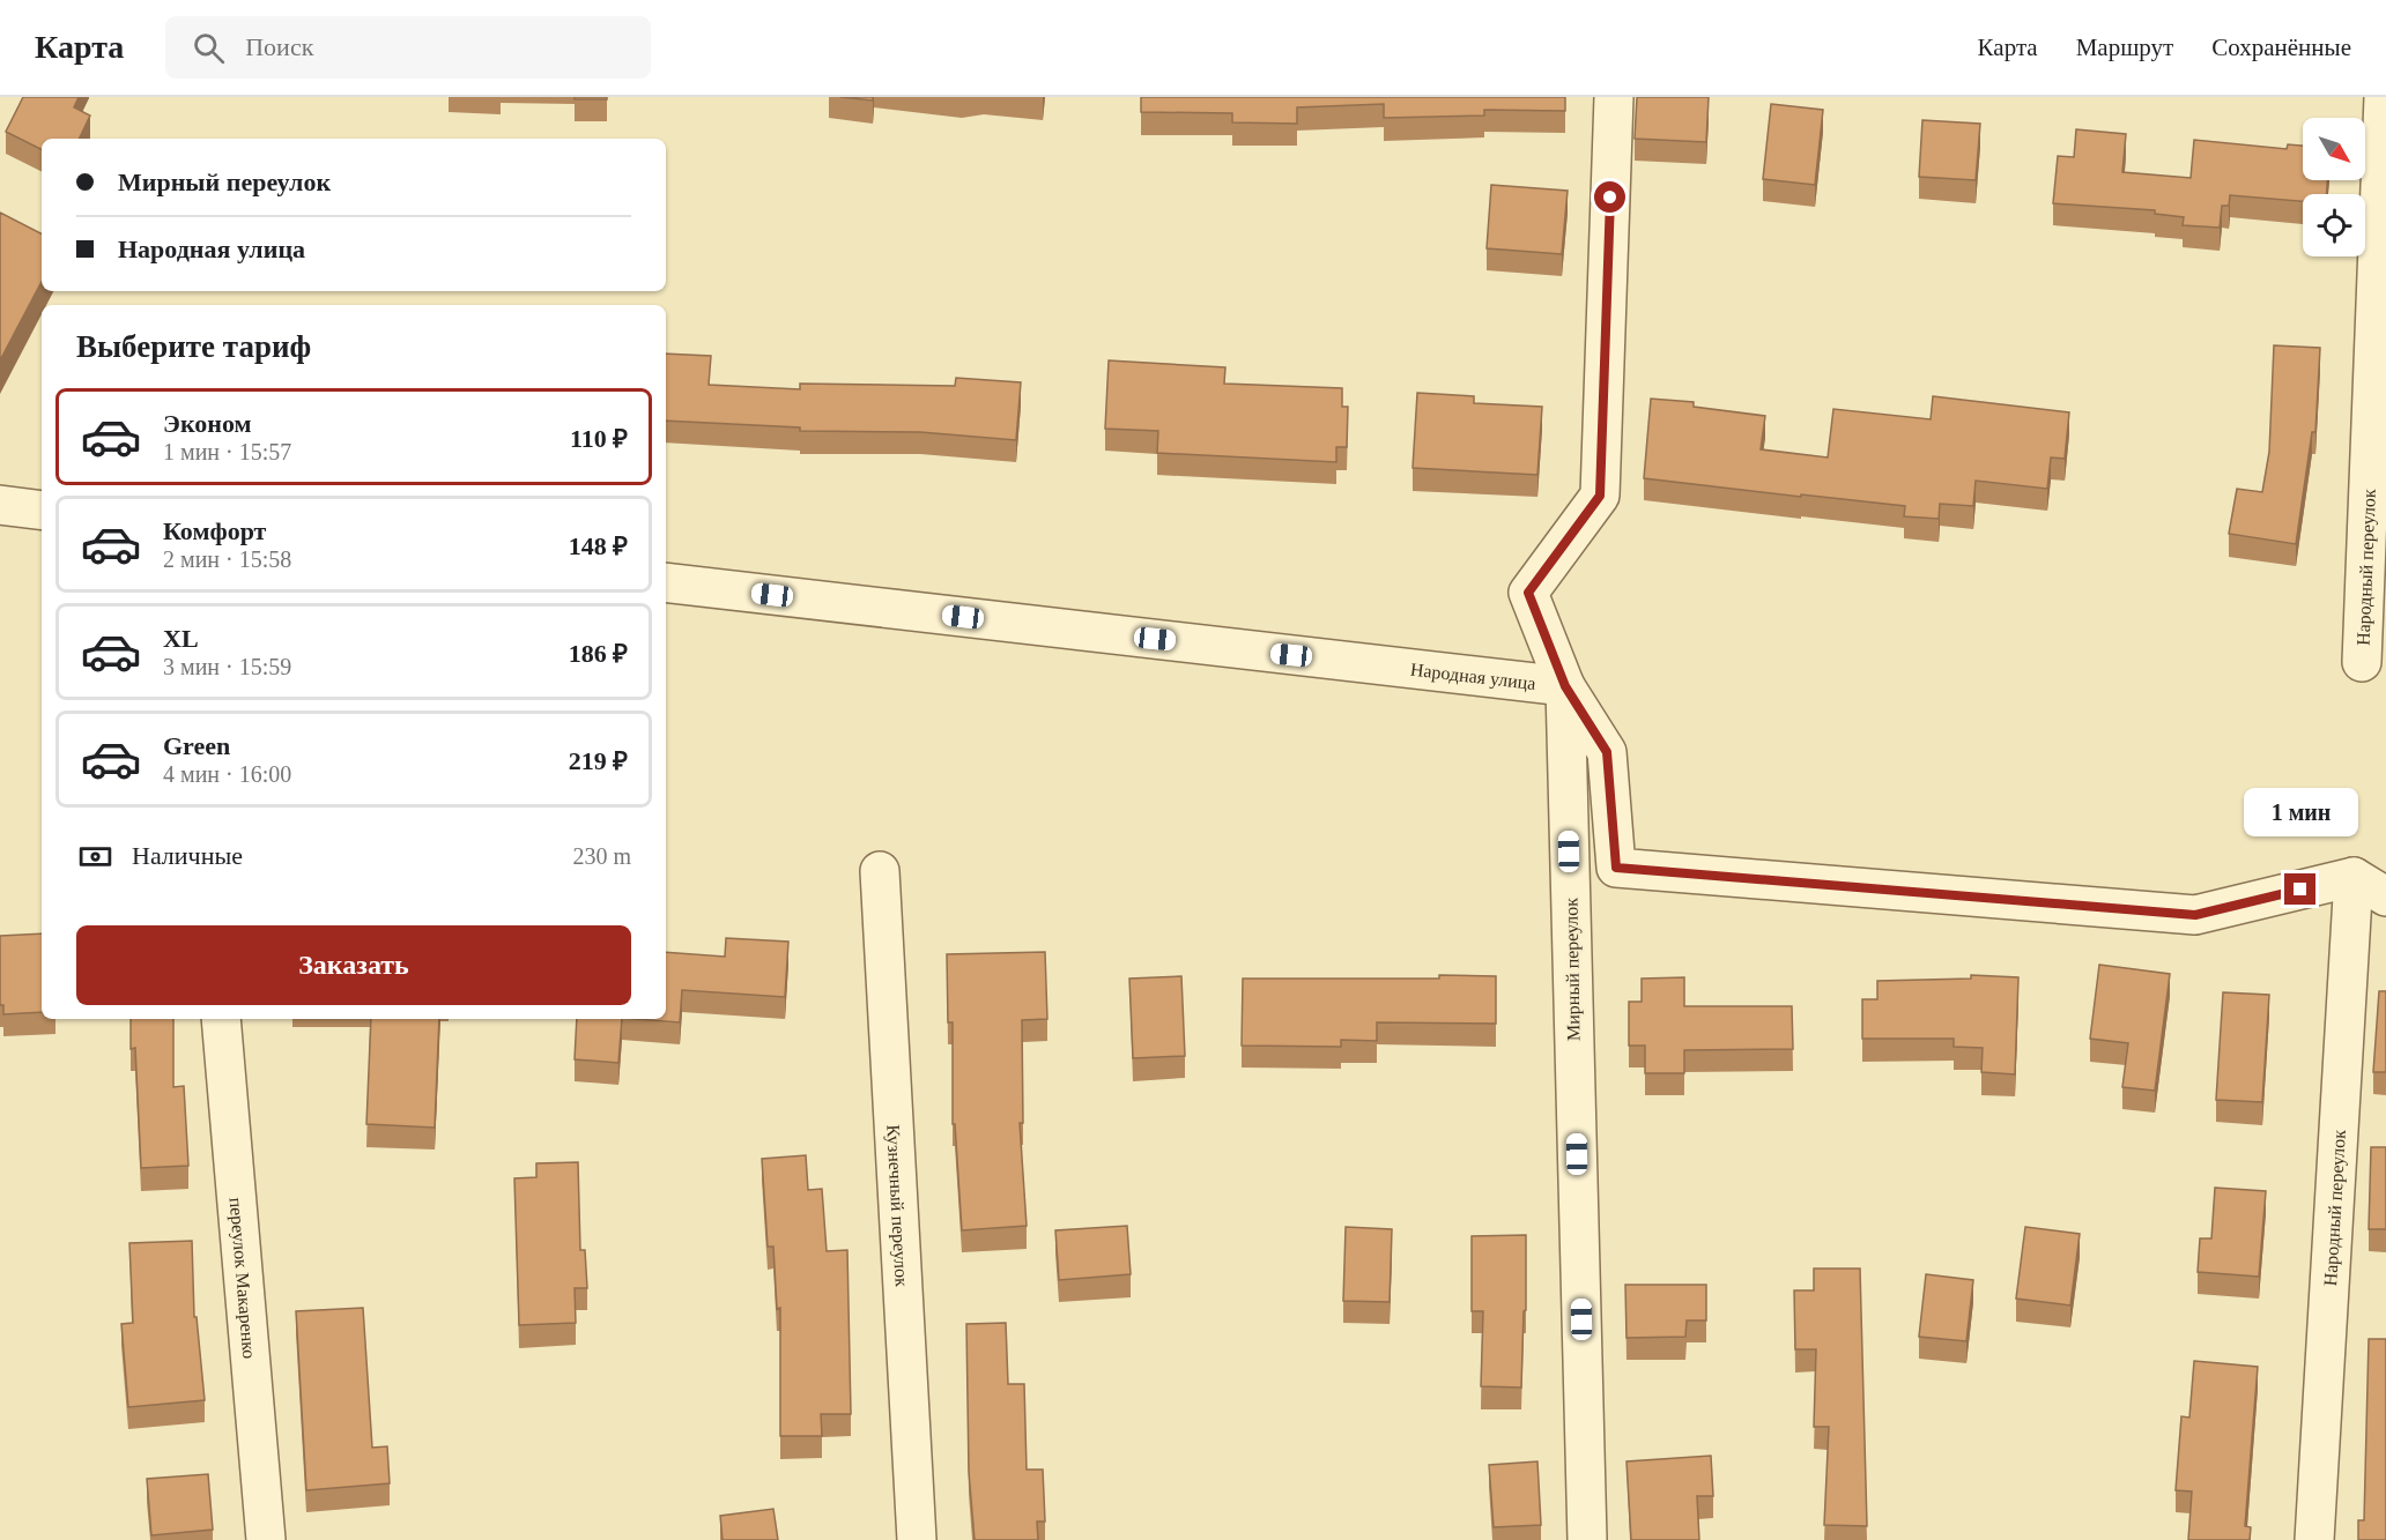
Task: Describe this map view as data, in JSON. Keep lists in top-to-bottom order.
{
  "streets": {
    "street": [
      "Народный переулок",
      "Народная улица",
      "Мирный переулок",
      "Кузнечный переулок",
      "переулок Макаренко"
    ]
  },
  "crossings": [
    ["Народная улица", "Мирный переулок"]
  ],
  "north": "bottom right",
  "page": {
    "header": "Карта",
    "search": "Поиск",
    "nav": ["Карта", "Маршрут", "Сохранённые"],
    "banner": ["Мирный переулок", "Народная улица"],
    "heading": "Выберите тариф",
    "list": [
      {
        "name": "Эконом",
        "note": "1 мин · 15:57",
        "value": "110 ₽"
      },
      {
        "name": "Комфорт",
        "note": "2 мин · 15:58",
        "value": "148 ₽"
      },
      {
        "name": "XL",
        "note": "3 мин · 15:59",
        "value": "186 ₽"
      },
      {
        "name": "Green",
        "note": "4 мин · 16:00",
        "value": "219 ₽"
      }
    ],
    "bubble": "1 мин",
    "pay": ["Наличные", "230 m"],
    "buttons": "Заказать"
  }
}
